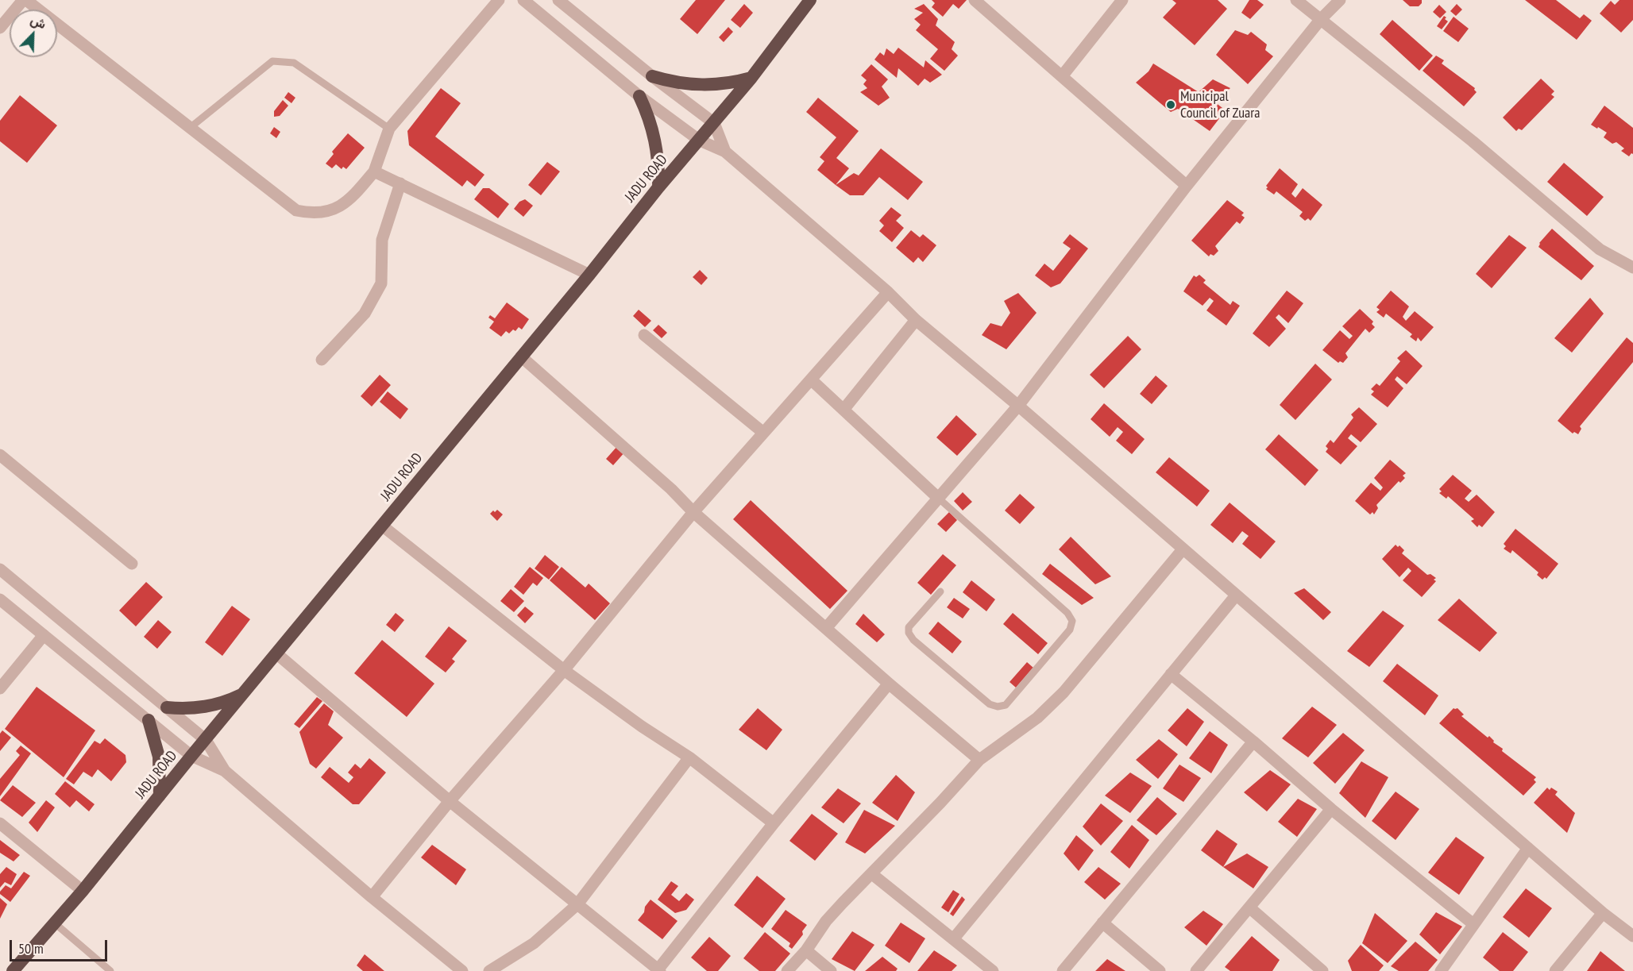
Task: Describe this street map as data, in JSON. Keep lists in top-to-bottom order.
{
  "streets": {
    "highway": ["JADU ROAD"]
  },
  "places": ["Municipal Council of Zuara"],
  "scale_bar": "50 m",
  "north": "top right"
}
